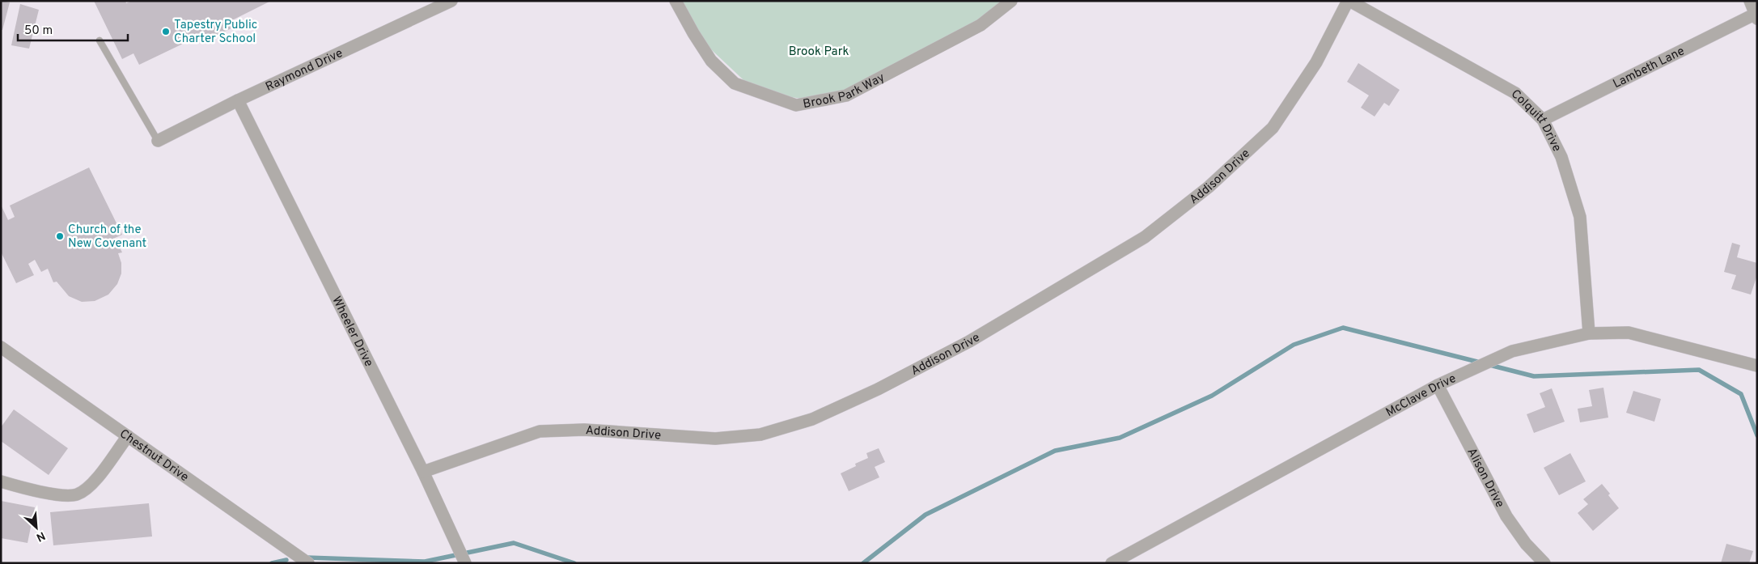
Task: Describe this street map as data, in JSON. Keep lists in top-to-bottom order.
{
  "streets": {
    "street": [
      "Lambeth Lane",
      "Raymond Drive",
      "Brook Park Way",
      "Colquitt Drive",
      "Addison Drive",
      "Wheeler Drive",
      "McClave Drive",
      "Chestnut Drive",
      "Alison Drive"
    ]
  },
  "crossings": [
    ["Lambeth Lane", "Colquitt Drive"],
    ["Raymond Drive", "Wheeler Drive"],
    ["Colquitt Drive", "Addison Drive"],
    ["Colquitt Drive", "McClave Drive"],
    ["Addison Drive", "Wheeler Drive"],
    ["McClave Drive", "Alison Drive"]
  ],
  "parks": ["Brook Park"],
  "places": ["Tapestry Public Charter School", "Church of the New Covenant"],
  "scale_bar": "50 m",
  "north": "bottom right"
}
